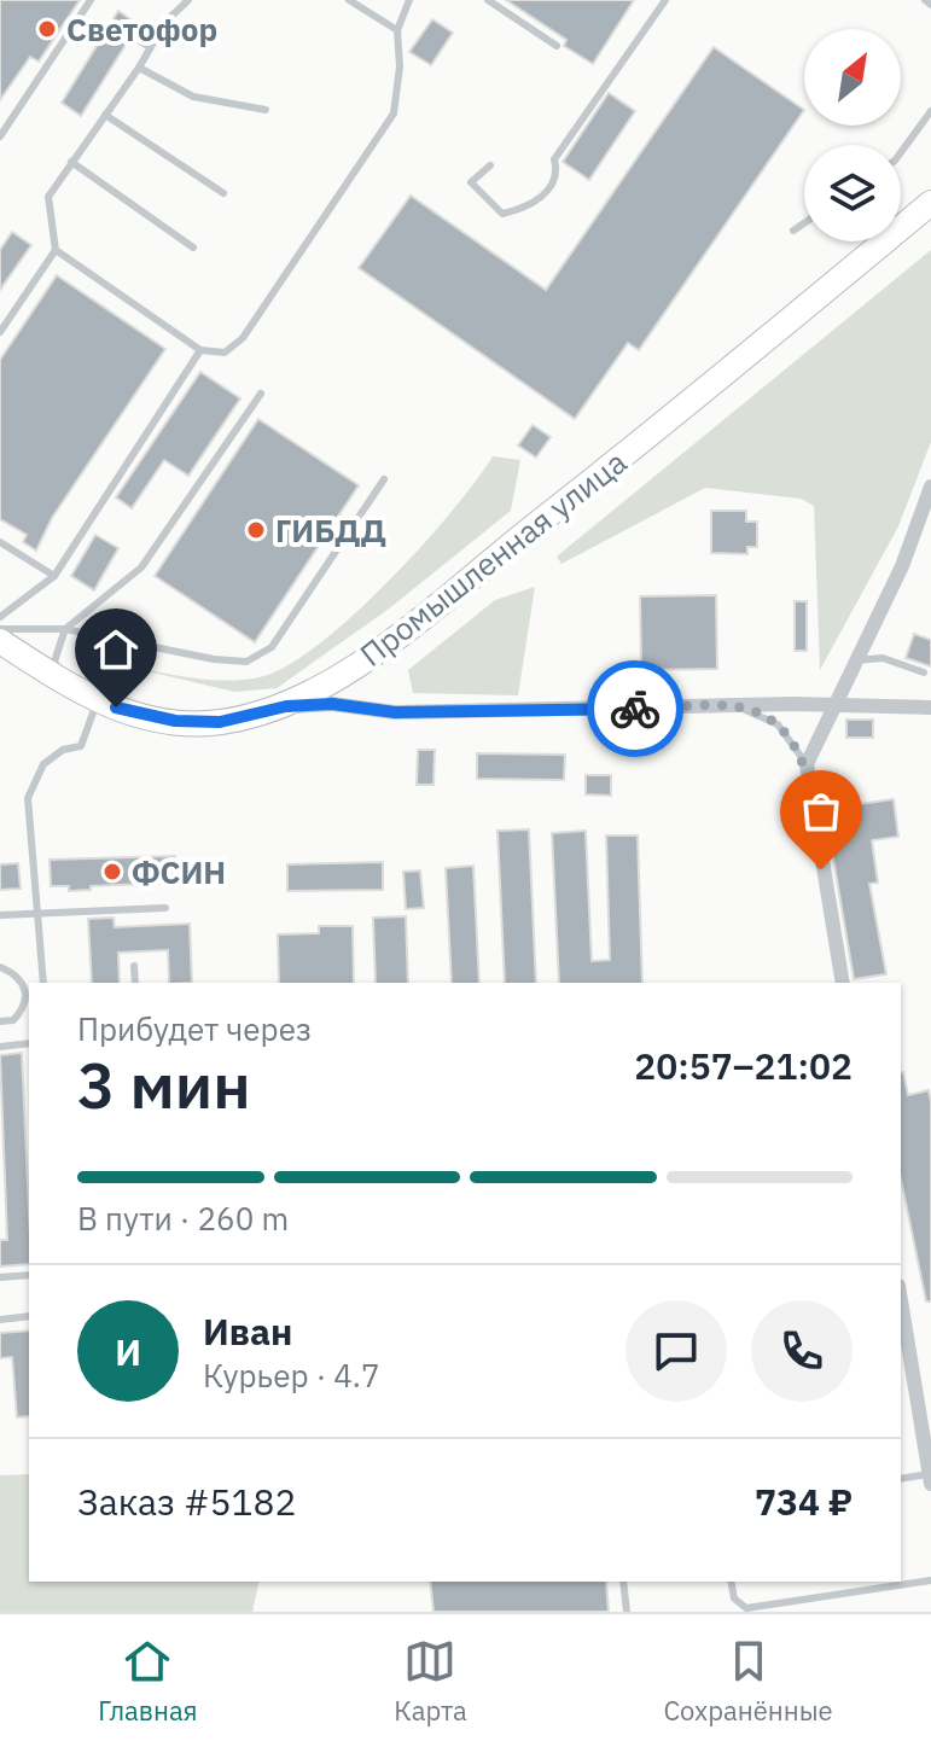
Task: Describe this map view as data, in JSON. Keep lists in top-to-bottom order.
{
  "streets": {
    "main road": ["Промышленная улица"]
  },
  "places": ["Светофор", "ГИБДД", "ФСИН"],
  "north": "top right",
  "page": {
    "heading": ["3 мин", "Прибудет через", "20:57–21:02"],
    "panel": [
      "Иван",
      "Курьер · 4.7",
      "Заказ #5182",
      "734 ₽"
    ],
    "bar": "В пути · 260 m",
    "round": "И",
    "tabs": ["Главная", "Карта", "Сохранённые"]
  }
}
